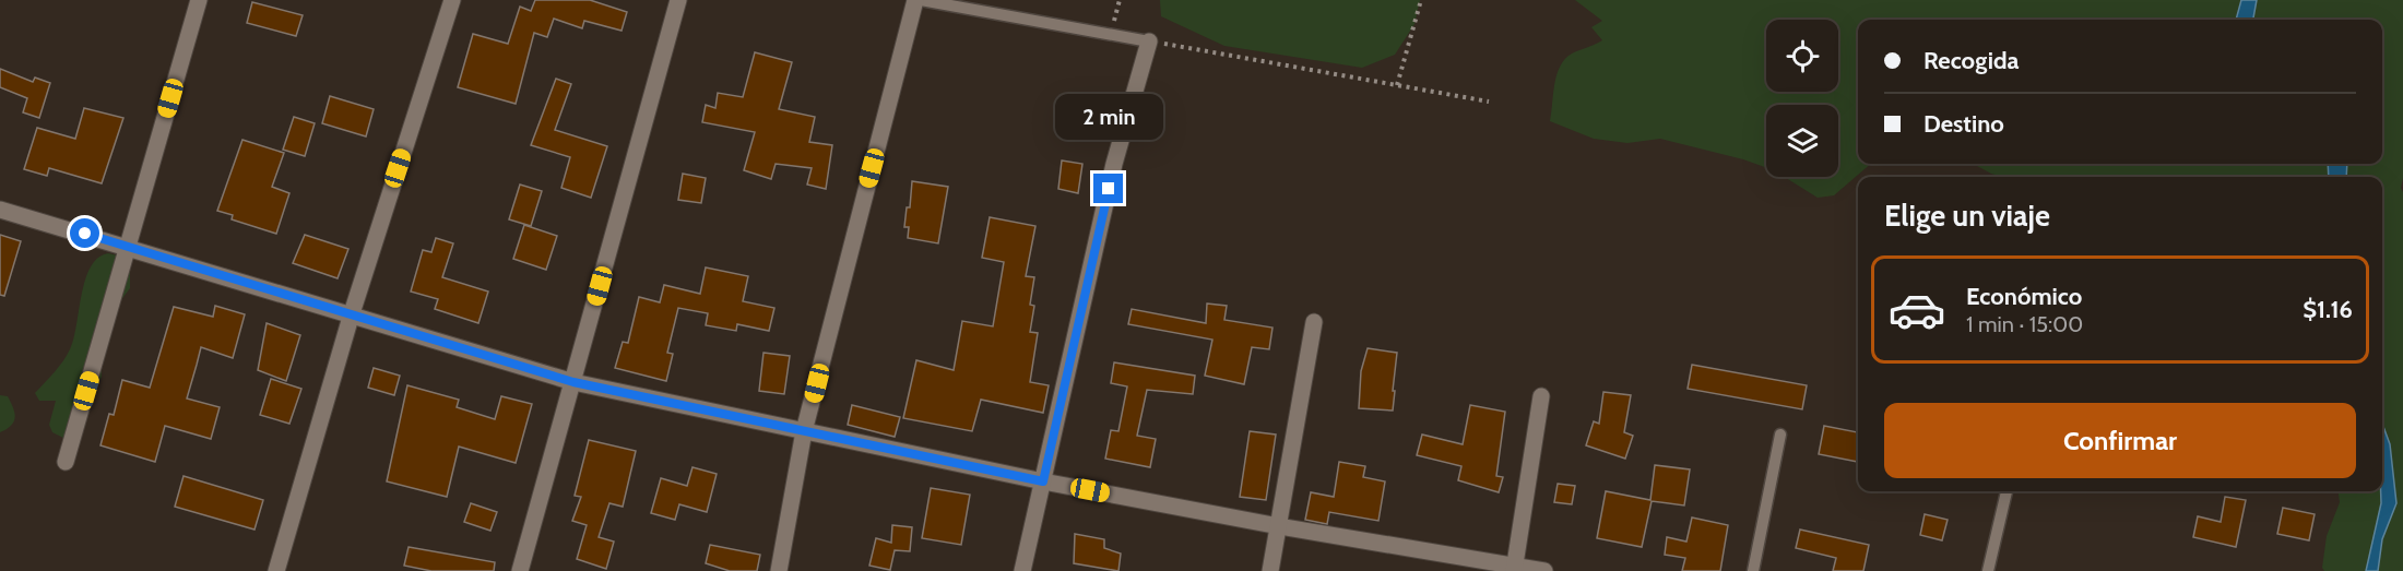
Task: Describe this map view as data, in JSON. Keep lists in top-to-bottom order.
{
  "page": {
    "banner": ["Recogida", "Destino"],
    "bubble": "2 min",
    "heading": "Elige un viaje",
    "list": [
      {
        "name": "Económico",
        "note": "1 min · 15:00",
        "value": "$1.16"
      }
    ],
    "buttons": "Confirmar"
  }
}
